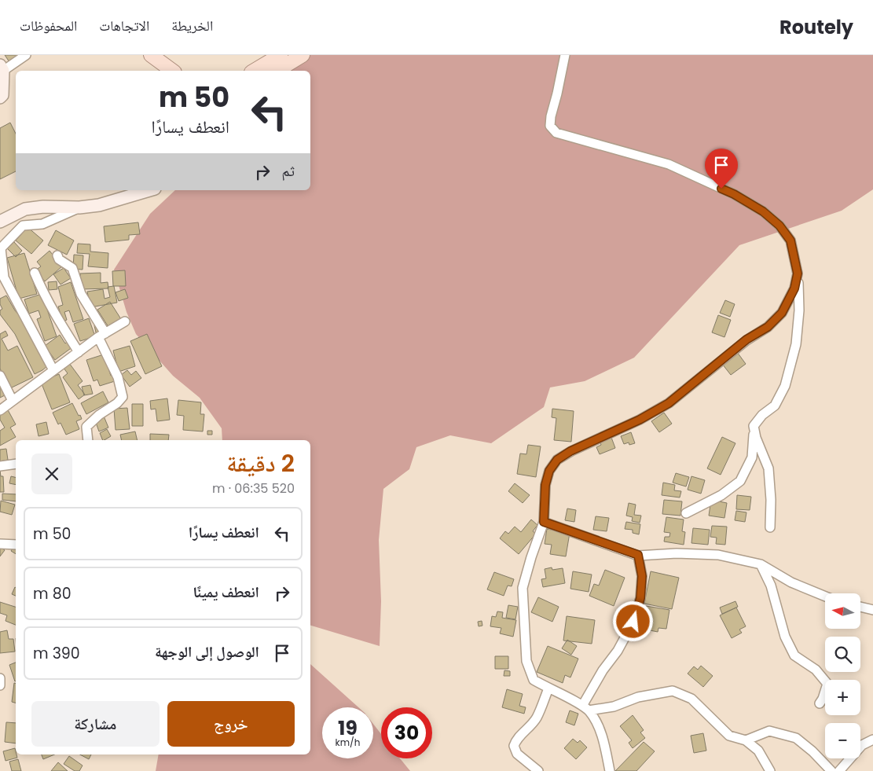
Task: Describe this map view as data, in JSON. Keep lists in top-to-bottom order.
{
  "north": "left",
  "page": {
    "header": "Routely",
    "nav": ["الخريطة", "الاتجاهات", "المحفوظات"],
    "turn": ["50 m", "انعطف يسارًا"],
    "then": "ثم",
    "heading": ["2 دقيقة", "520 m · 06:35"],
    "list": [
      {
        "name": "انعطف يسارًا",
        "value": "50 m"
      },
      {
        "name": "انعطف يمينًا",
        "value": "80 m"
      },
      {
        "name": "الوصول إلى الوجهة",
        "value": "390 m"
      }
    ],
    "map_buttons": ["+", "−"],
    "buttons": ["خروج", "مشاركة"],
    "speed": "19 km/h",
    "limit": "30"
  }
}
